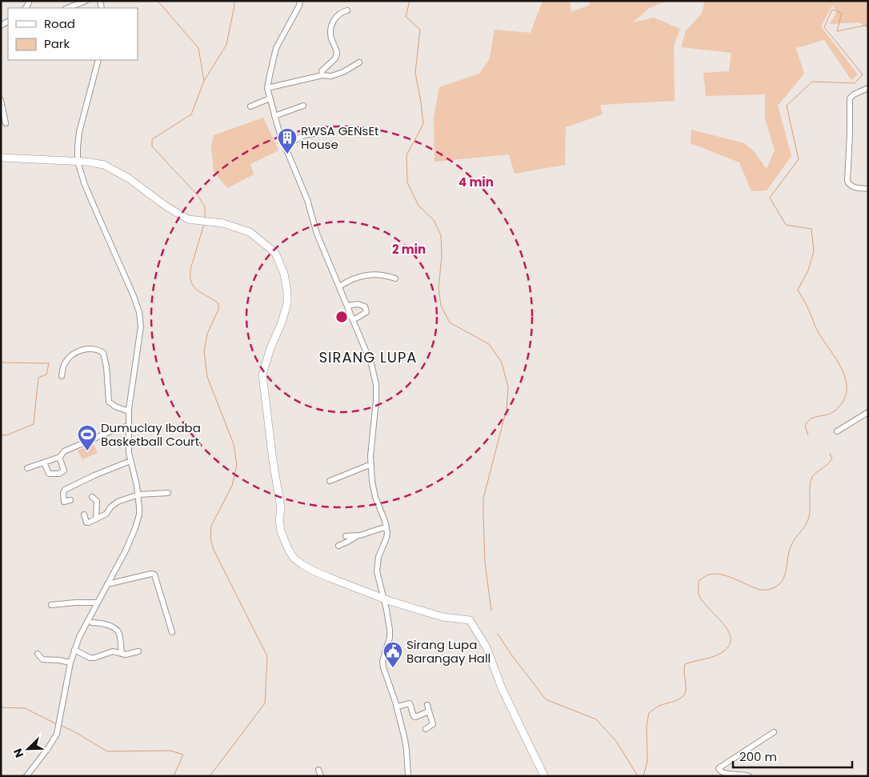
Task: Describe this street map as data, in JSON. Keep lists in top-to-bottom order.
{
  "districts": ["SIRANG LUPA"],
  "places": {
    "building": ["RWSA GENsEt House"],
    "sports": ["Dumuclay Ibaba Basketball Court"],
    "public building": ["Sirang Lupa Barangay Hall"]
  },
  "legend": ["Road", "Park"],
  "scale_bar": "200 m",
  "north": "bottom left",
  "rings": ["4 min", "2 min"]
}
